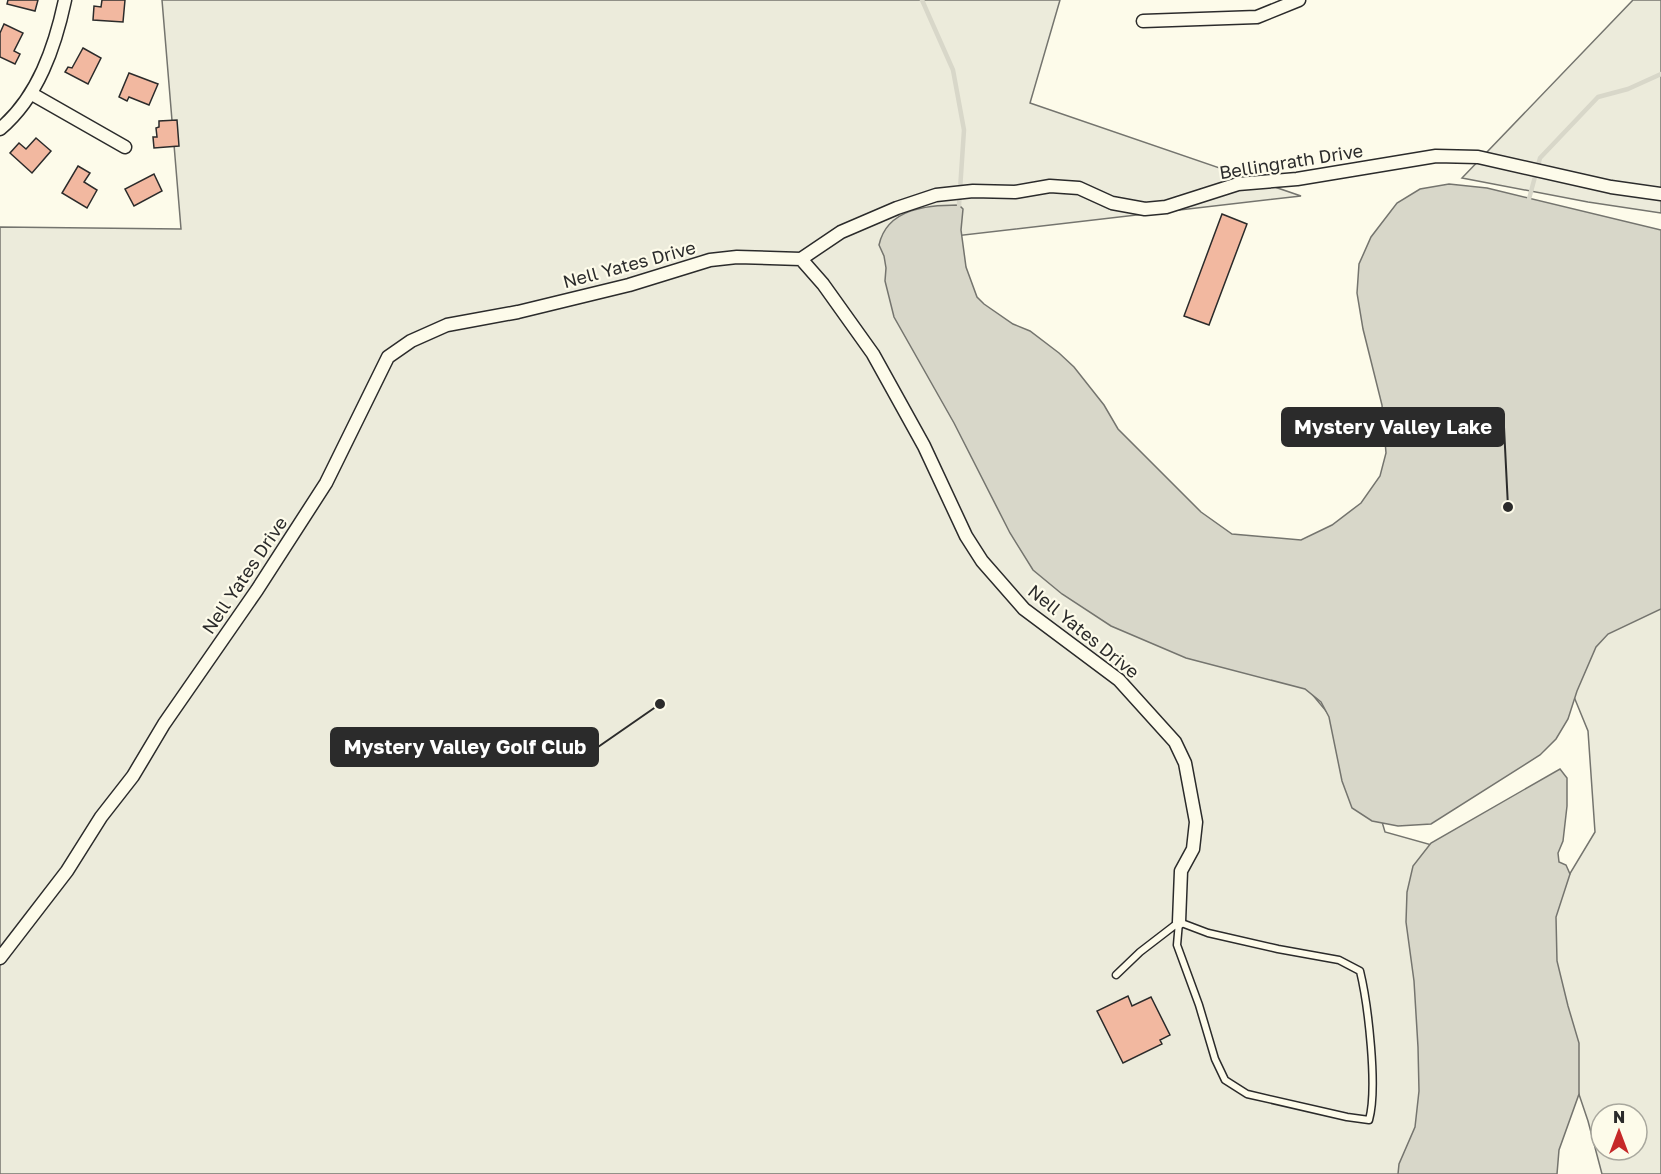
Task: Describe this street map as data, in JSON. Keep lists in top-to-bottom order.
{
  "streets": {
    "street": ["Bellingrath Drive", "Nell Yates Drive"]
  },
  "crossings": [
    ["Bellingrath Drive", "Nell Yates Drive"]
  ],
  "places": ["Mystery Valley Lake", "Mystery Valley Golf Club"],
  "north": "top"
}
